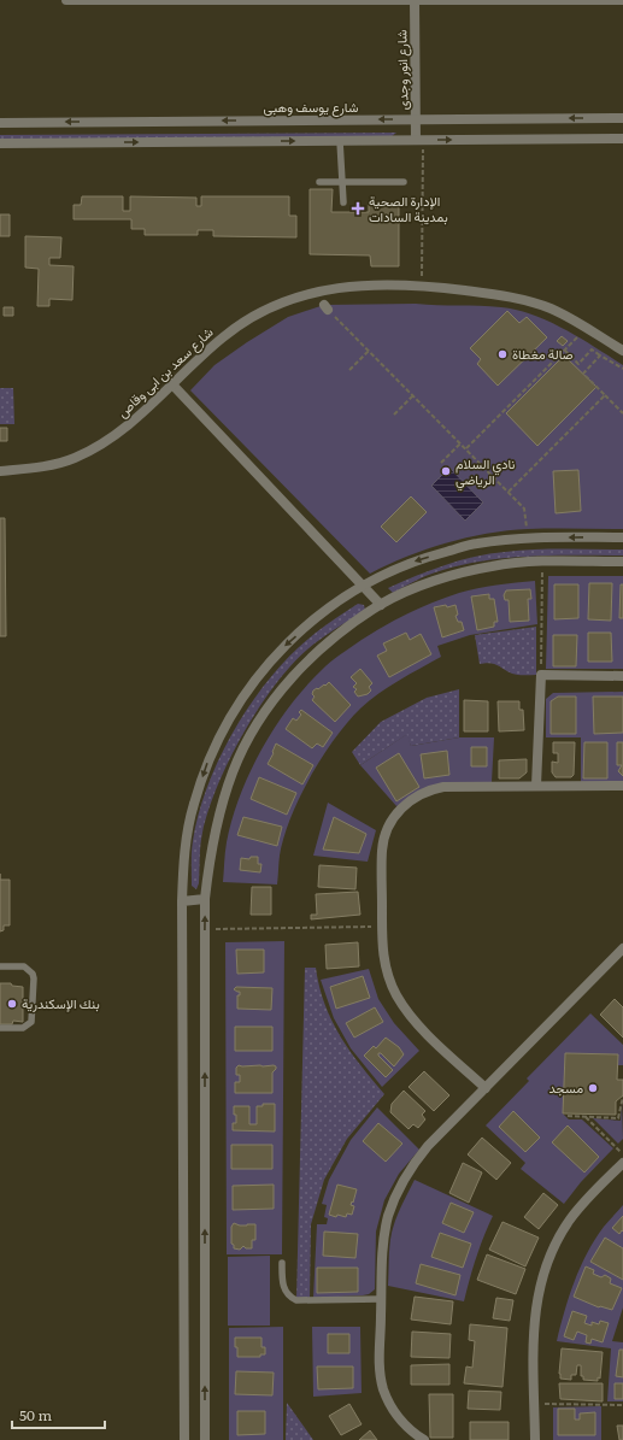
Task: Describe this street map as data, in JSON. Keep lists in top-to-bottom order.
{
  "streets": {
    "street": ["شارع انور وجدى", "شارع يوسف وهبى", "شارع سعد بن ابى وقاص"]
  },
  "crossings": [
    ["شارع انور وجدى", "شارع يوسف وهبى"]
  ],
  "places": {
    "health": ["الإدارة الصحية بمدينة السادات"],
    "other": [
      "صالة مغطاة",
      "نادي السلام الرياضي",
      "بنك الإسكندرية",
      "مسجد"
    ]
  },
  "scale_bar": "50 m"
}
